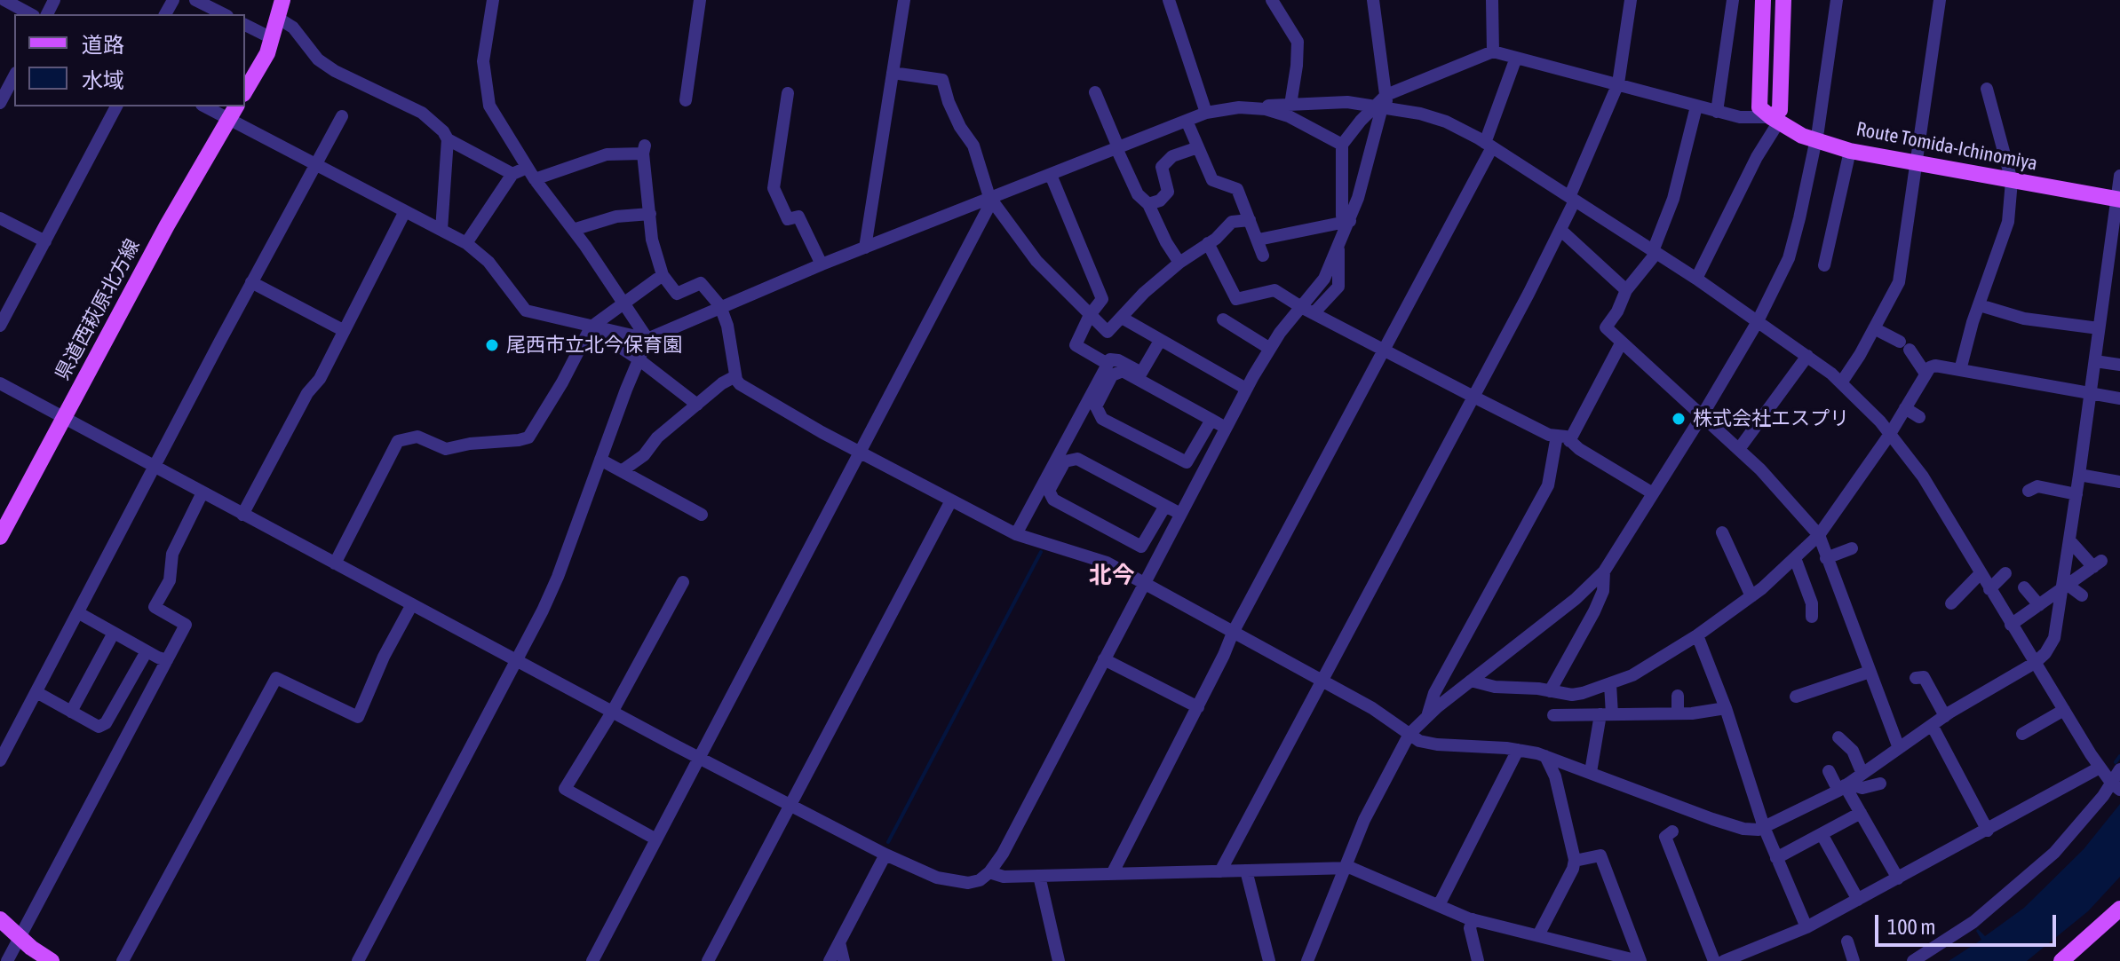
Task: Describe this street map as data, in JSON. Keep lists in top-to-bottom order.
{
  "streets": {
    "main road": ["Route Tomida-Ichinomiya", "県道西萩原北方線"]
  },
  "districts": ["北今"],
  "places": ["尾西市立北今保育園", "株式会社エスプリ"],
  "legend": ["道路", "水域"],
  "scale_bar": "100 m"
}
